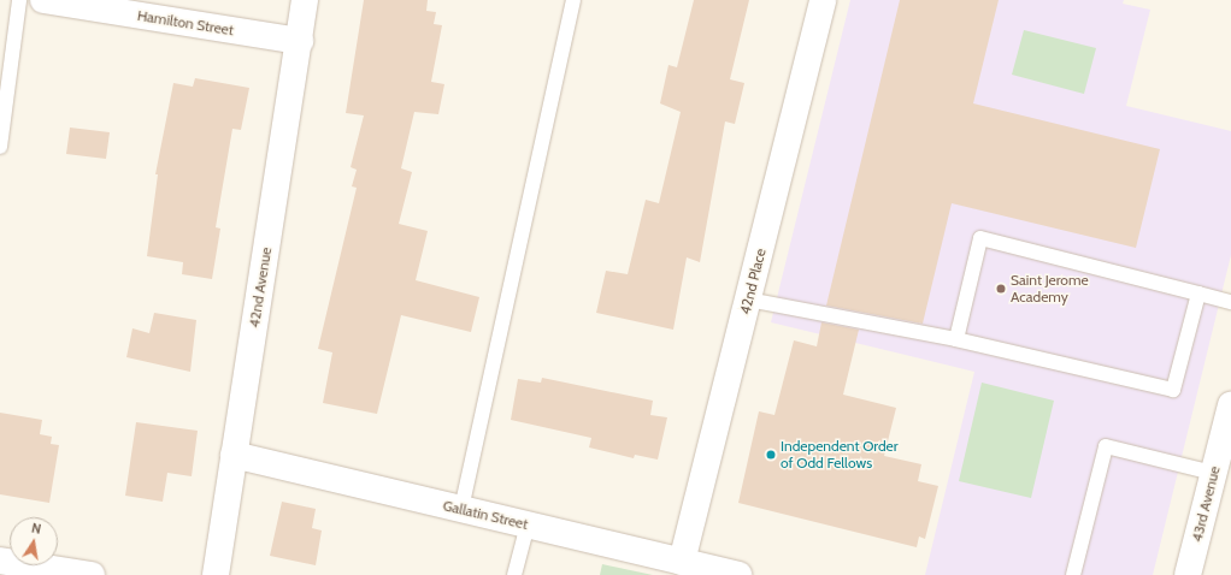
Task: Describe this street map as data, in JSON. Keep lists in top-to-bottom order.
{
  "streets": {
    "street": [
      "Hamilton Street",
      "42nd Place",
      "42nd Avenue",
      "43rd Avenue",
      "Gallatin Street"
    ]
  },
  "crossings": [
    ["Hamilton Street", "42nd Avenue"],
    ["42nd Place", "Gallatin Street"],
    ["42nd Avenue", "Gallatin Street"]
  ],
  "places": ["Saint Jerome Academy", "Independent Order of Odd Fellows"],
  "north": "top"
}
